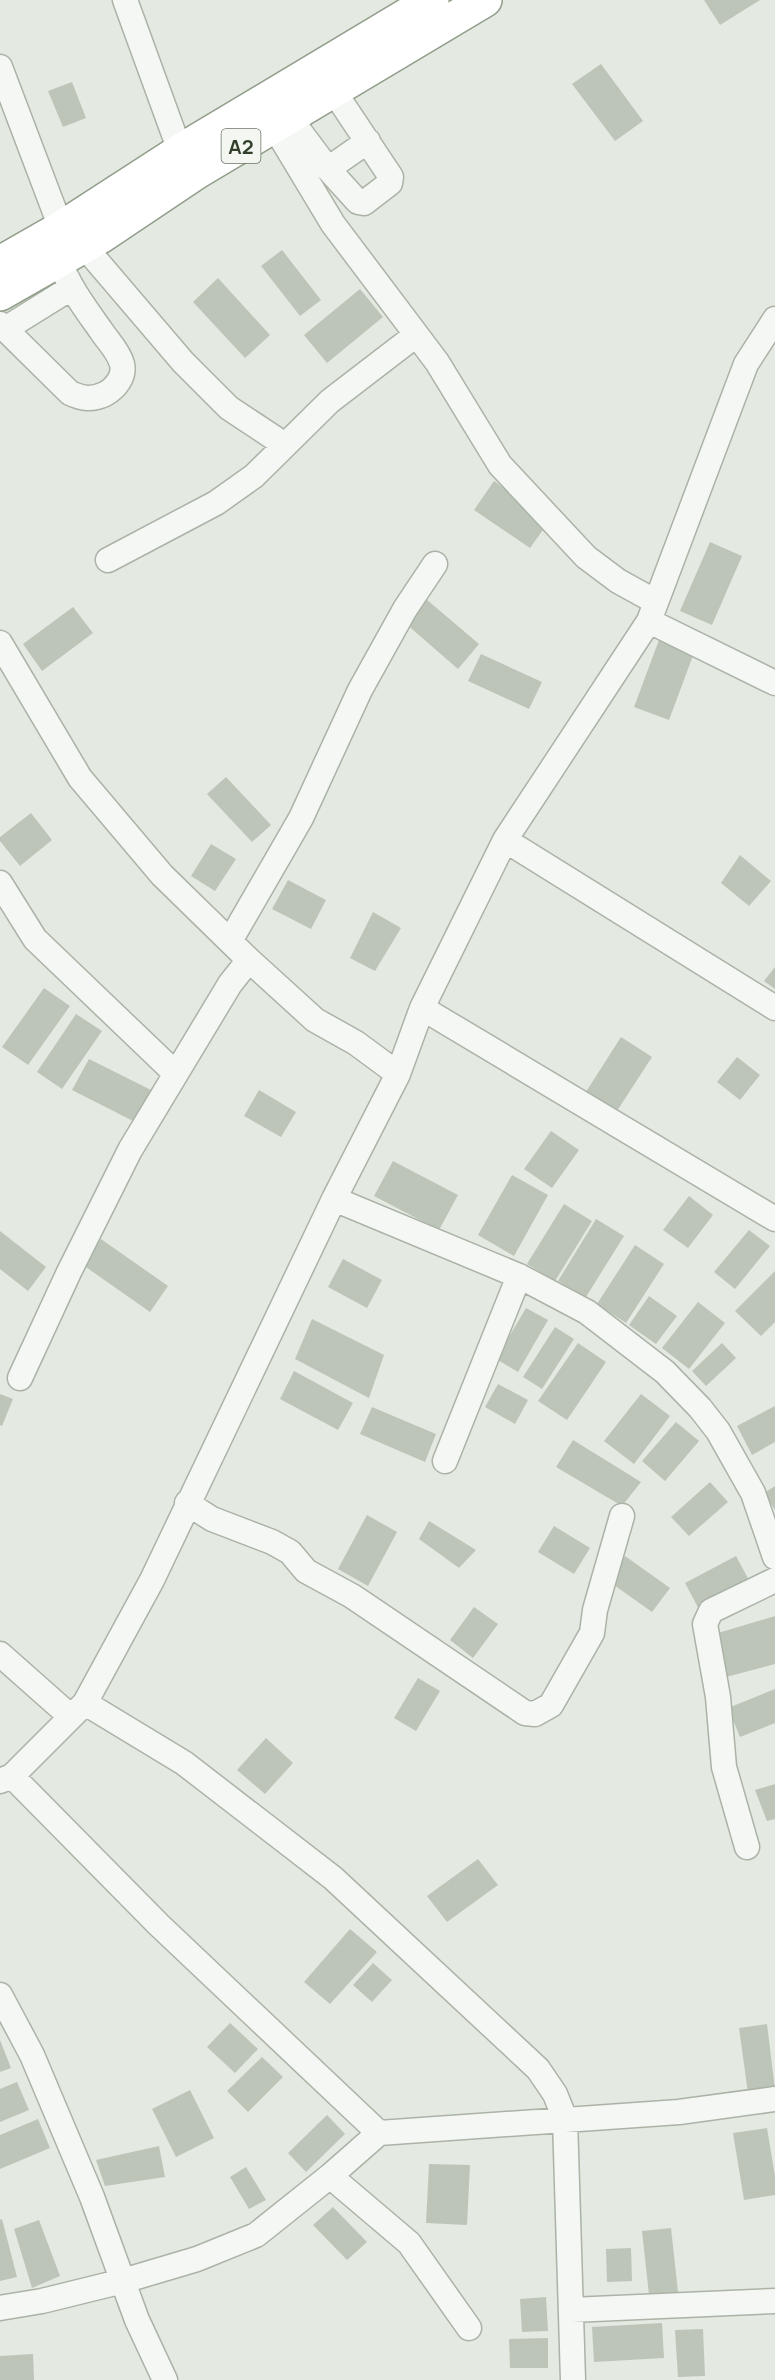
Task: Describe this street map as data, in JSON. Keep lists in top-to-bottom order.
{
  "streets": {
    "highway": ["A2"]
  }
}
